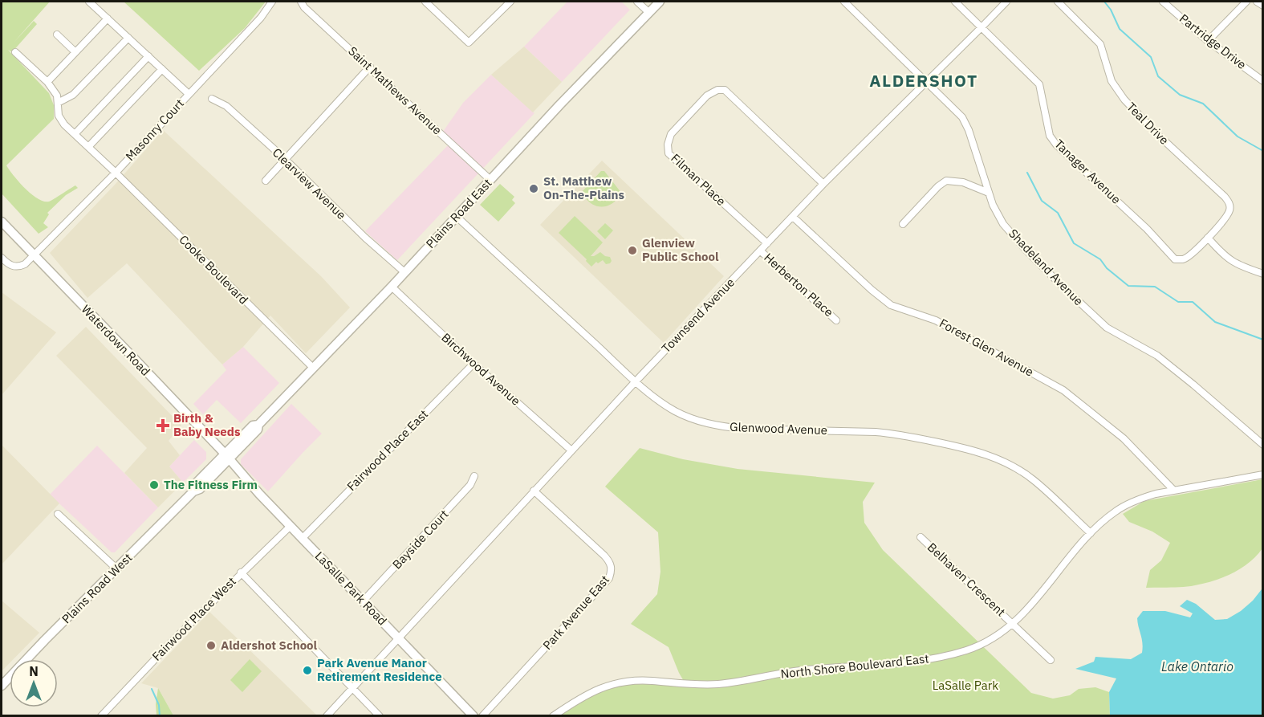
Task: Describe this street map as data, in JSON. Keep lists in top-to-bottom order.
{
  "streets": {
    "main road": [
      "Plains Road East",
      "Waterdown Road",
      "Plains Road West",
      "LaSalle Park Road"
    ],
    "street": [
      "Partridge Drive",
      "Saint Mathews Avenue",
      "Teal Drive",
      "Masonry Court",
      "Tanager Avenue",
      "Filman Place",
      "Clearview Avenue",
      "Shadeland Avenue",
      "Cooke Boulevard",
      "Herberton Place",
      "Townsend Avenue",
      "Forest Glen Avenue",
      "Birchwood Avenue",
      "Glenwood Avenue",
      "Fairwood Place East",
      "Bayside Court",
      "Belhaven Crescent",
      "Park Avenue East",
      "Fairwood Place West",
      "North Shore Boulevard East"
    ]
  },
  "crossings": [
    ["Saint Mathews Avenue", "Plains Road East"],
    ["Teal Drive", "Tanager Avenue"],
    ["Masonry Court", "Cooke Boulevard"],
    ["Masonry Court", "Waterdown Road"],
    ["Tanager Avenue", "Townsend Avenue"],
    ["Filman Place", "Townsend Avenue"],
    ["Clearview Avenue", "Plains Road East"],
    ["Plains Road East", "Cooke Boulevard"],
    ["Plains Road East", "Waterdown Road"],
    ["Plains Road East", "Birchwood Avenue"],
    ["Plains Road East", "Glenwood Avenue"],
    ["Plains Road East", "Plains Road West"],
    ["Plains Road East", "LaSalle Park Road"],
    ["Shadeland Avenue", "Townsend Avenue"],
    ["Herberton Place", "Townsend Avenue"],
    ["Townsend Avenue", "Forest Glen Avenue"],
    ["Townsend Avenue", "Birchwood Avenue"],
    ["Townsend Avenue", "Glenwood Avenue"],
    ["Townsend Avenue", "LaSalle Park Road"],
    ["Townsend Avenue", "Park Avenue East"],
    ["Waterdown Road", "Plains Road West"],
    ["Waterdown Road", "LaSalle Park Road"],
    ["Forest Glen Avenue", "North Shore Boulevard East"],
    ["Birchwood Avenue", "Fairwood Place East"],
    ["Glenwood Avenue", "North Shore Boulevard East"],
    ["Fairwood Place East", "LaSalle Park Road"],
    ["Bayside Court", "LaSalle Park Road"],
    ["Belhaven Crescent", "North Shore Boulevard East"],
    ["Plains Road West", "LaSalle Park Road"],
    ["LaSalle Park Road", "Fairwood Place West"]
  ],
  "districts": ["ALDERSHOT"],
  "water": ["Lake Ontario"],
  "parks": ["LaSalle Park"],
  "places": {
    "other": [
      "St. Matthew On-The-Plains",
      "Glenview Public School",
      "The Fitness Firm",
      "Aldershot School",
      "Park Avenue Manor Retirement Residence"
    ],
    "health": ["Birth & Baby Needs"]
  },
  "north": "top"
}
